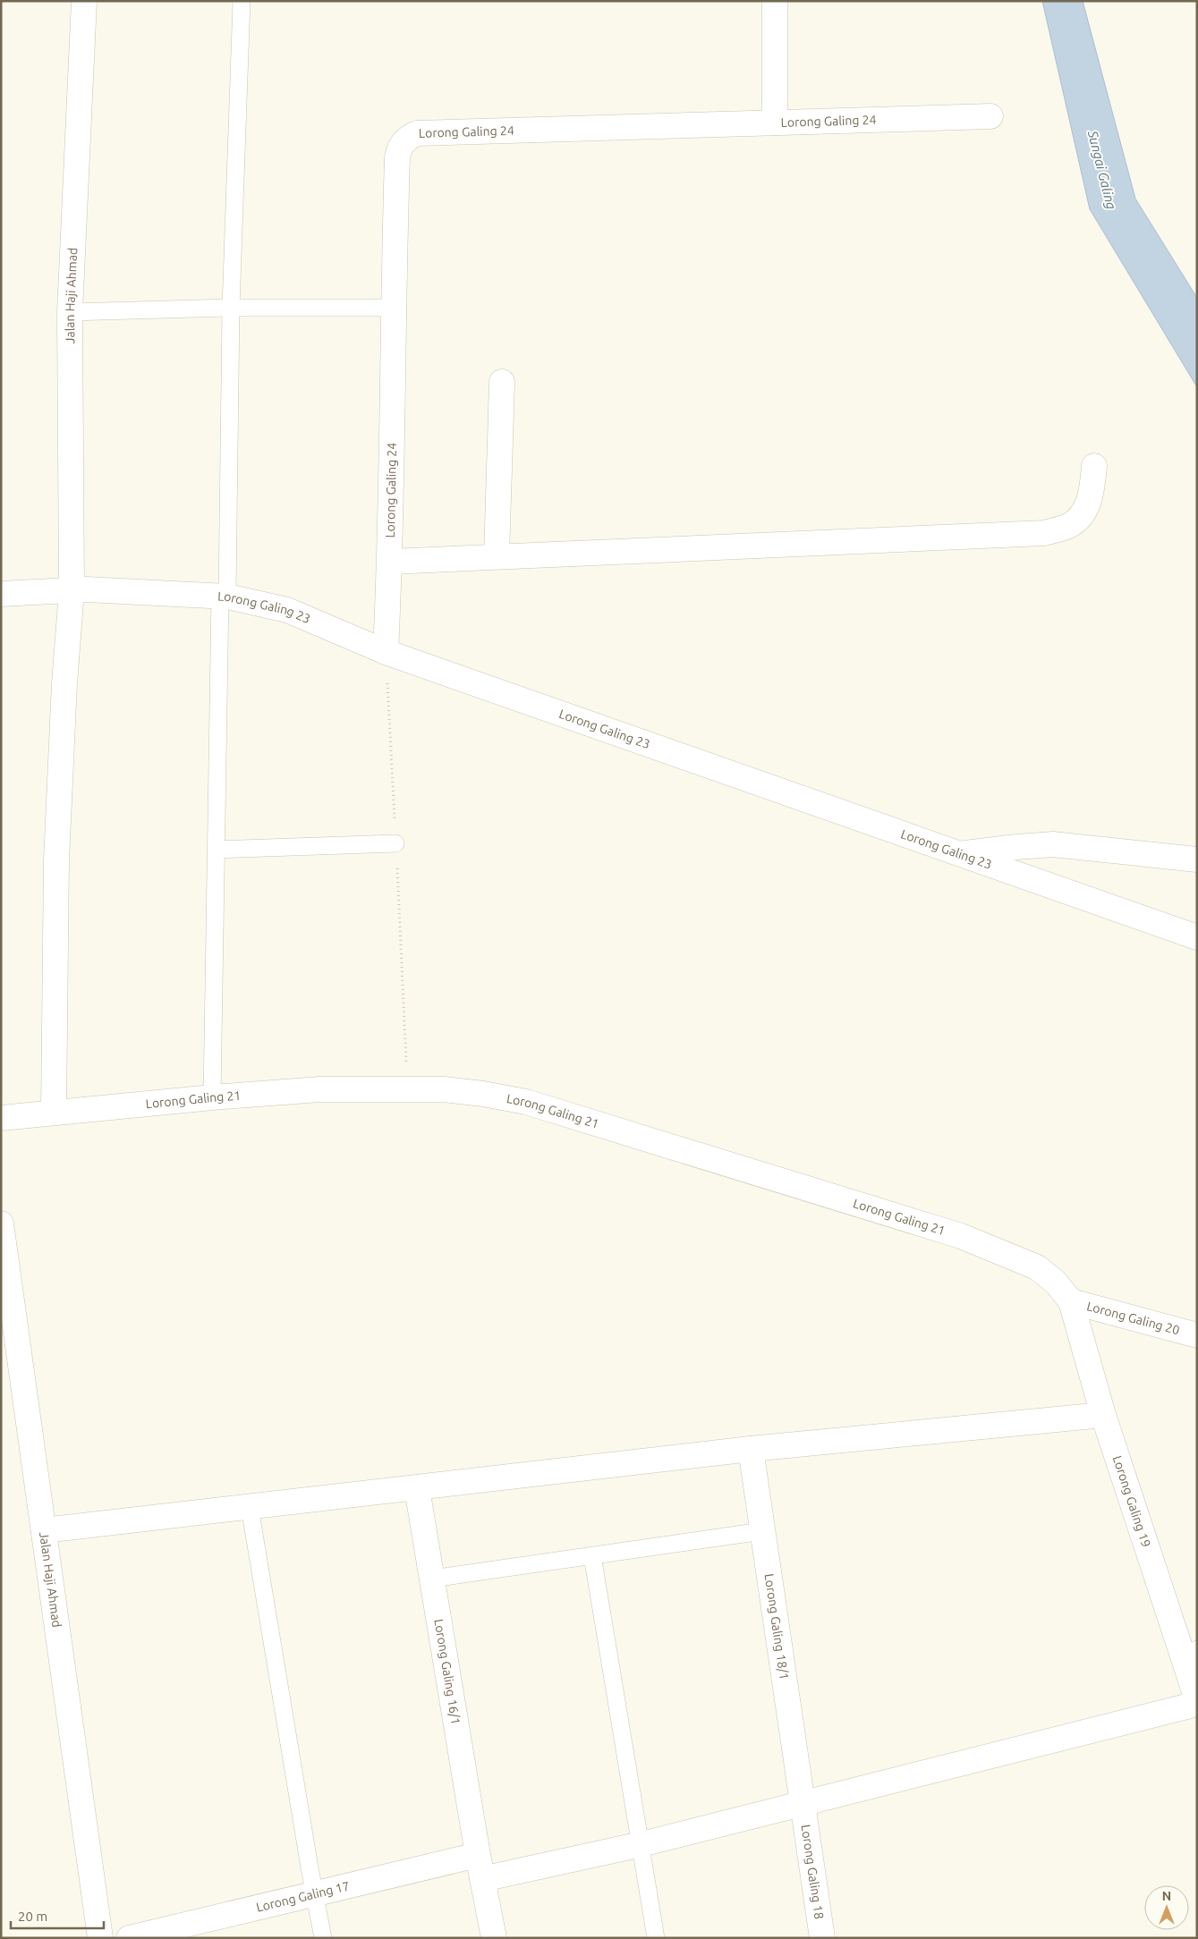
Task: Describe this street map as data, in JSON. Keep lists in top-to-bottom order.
{
  "streets": {
    "street": [
      "Lorong Galing 24",
      "Jalan Haji Ahmad",
      "Lorong Galing 23",
      "Lorong Galing 21",
      "Lorong Galing 20",
      "Lorong Galing 19",
      "Lorong Galing 18/1",
      "Lorong Galing 16/1",
      "Lorong Galing 18",
      "Lorong Galing 17"
    ]
  },
  "crossings": [
    ["Lorong Galing 24", "Lorong Galing 23"],
    ["Jalan Haji Ahmad", "Lorong Galing 23"],
    ["Jalan Haji Ahmad", "Lorong Galing 21"],
    ["Lorong Galing 21", "Lorong Galing 20"],
    ["Lorong Galing 21", "Lorong Galing 19"],
    ["Lorong Galing 20", "Lorong Galing 19"],
    ["Lorong Galing 18/1", "Lorong Galing 18"],
    ["Lorong Galing 16/1", "Lorong Galing 17"]
  ],
  "water": ["Sungai Galing"],
  "scale_bar": "20 m",
  "north": "top"
}
